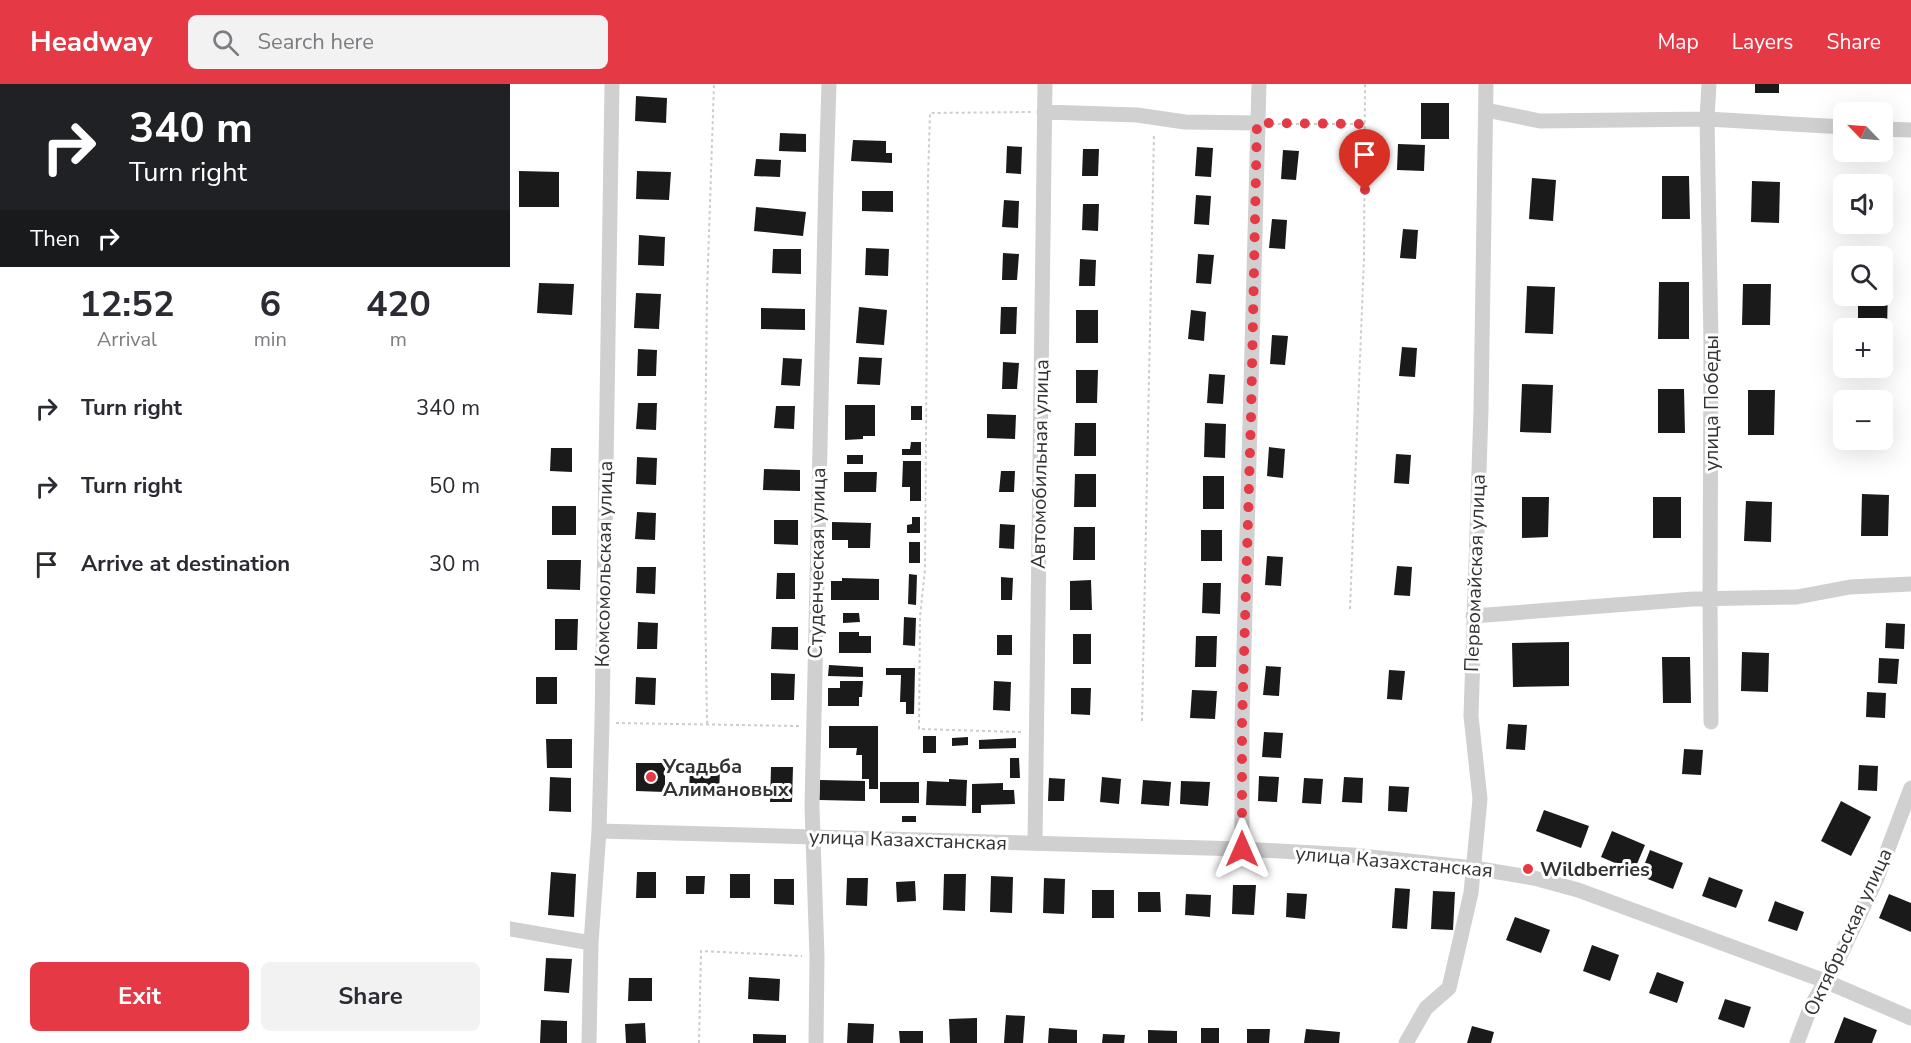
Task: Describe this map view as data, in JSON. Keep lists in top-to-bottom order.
{
  "streets": {
    "street": [
      "улица Победы",
      "Автомобильная улица",
      "Студенческая улица",
      "Комсомольская улица",
      "Первомайская улица",
      "улица Казахстанская",
      "Октябрьская улица"
    ]
  },
  "crossings": [
    ["Автомобильная улица", "улица Казахстанская"],
    ["Студенческая улица", "улица Казахстанская"],
    ["Комсомольская улица", "улица Казахстанская"],
    ["Первомайская улица", "улица Казахстанская"],
    ["улица Казахстанская", "Октябрьская улица"]
  ],
  "places": ["Усадьба Алимановых", "Wildberries"],
  "north": "top left",
  "page": {
    "header": "Headway",
    "search": "Search here",
    "nav": ["Map", "Layers", "Share"],
    "turn": ["340 m", "Turn right"],
    "map_buttons": ["+", "−"],
    "then": "Then",
    "eta": [
      "12:52",
      "Arrival",
      "6",
      "min",
      "420",
      "m"
    ],
    "list": [
      {
        "name": "Turn right",
        "value": "340 m"
      },
      {
        "name": "Turn right",
        "value": "50 m"
      },
      {
        "name": "Arrive at destination",
        "value": "30 m"
      }
    ],
    "buttons": ["Exit", "Share"]
  }
}
